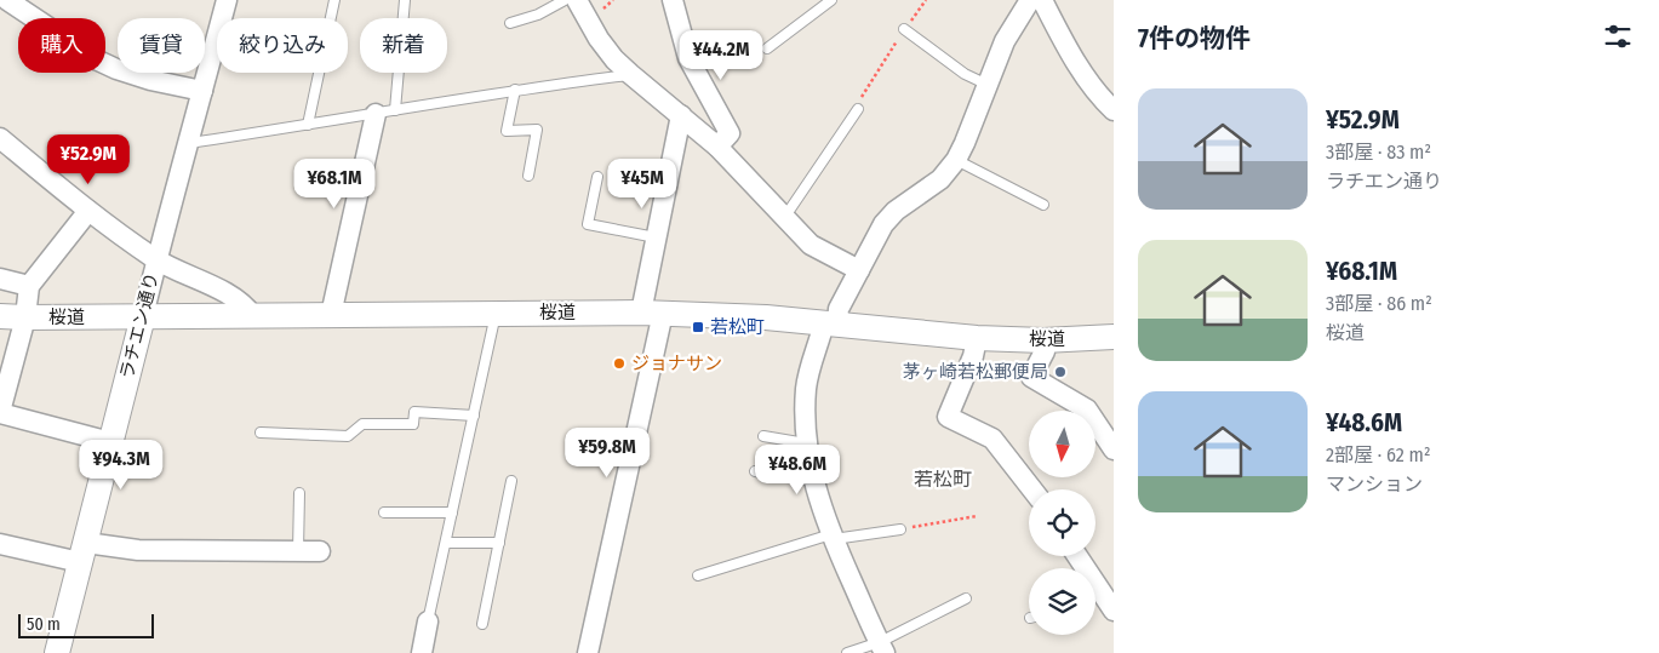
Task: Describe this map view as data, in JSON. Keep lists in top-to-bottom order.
{
  "streets": {
    "street": ["桜道", "ラチエン通り"]
  },
  "crossings": [
    ["桜道", "ラチエン通り"]
  ],
  "districts": ["若松町"],
  "places": {
    "transit": ["若松町"],
    "other": ["ジョナサン", "茅ヶ崎若松郵便局"]
  },
  "scale_bar": "50 m",
  "north": "bottom",
  "page": {
    "heading": "7件の物件",
    "chip": [
      "購入",
      "賃貸",
      "絞り込み",
      "新着"
    ],
    "price": [
      "¥44.2M",
      "¥52.9M",
      "¥68.1M",
      "¥45M",
      "¥59.8M",
      "¥94.3M",
      "¥48.6M"
    ],
    "list": [
      {
        "name": "¥52.9M",
        "note": "3部屋 · 83 m² · ラチエン通り"
      },
      {
        "name": "¥68.1M",
        "note": "3部屋 · 86 m² · 桜道"
      },
      {
        "name": "¥48.6M",
        "note": "2部屋 · 62 m² · マンション"
      }
    ],
    "scale": "50 m"
  }
}
